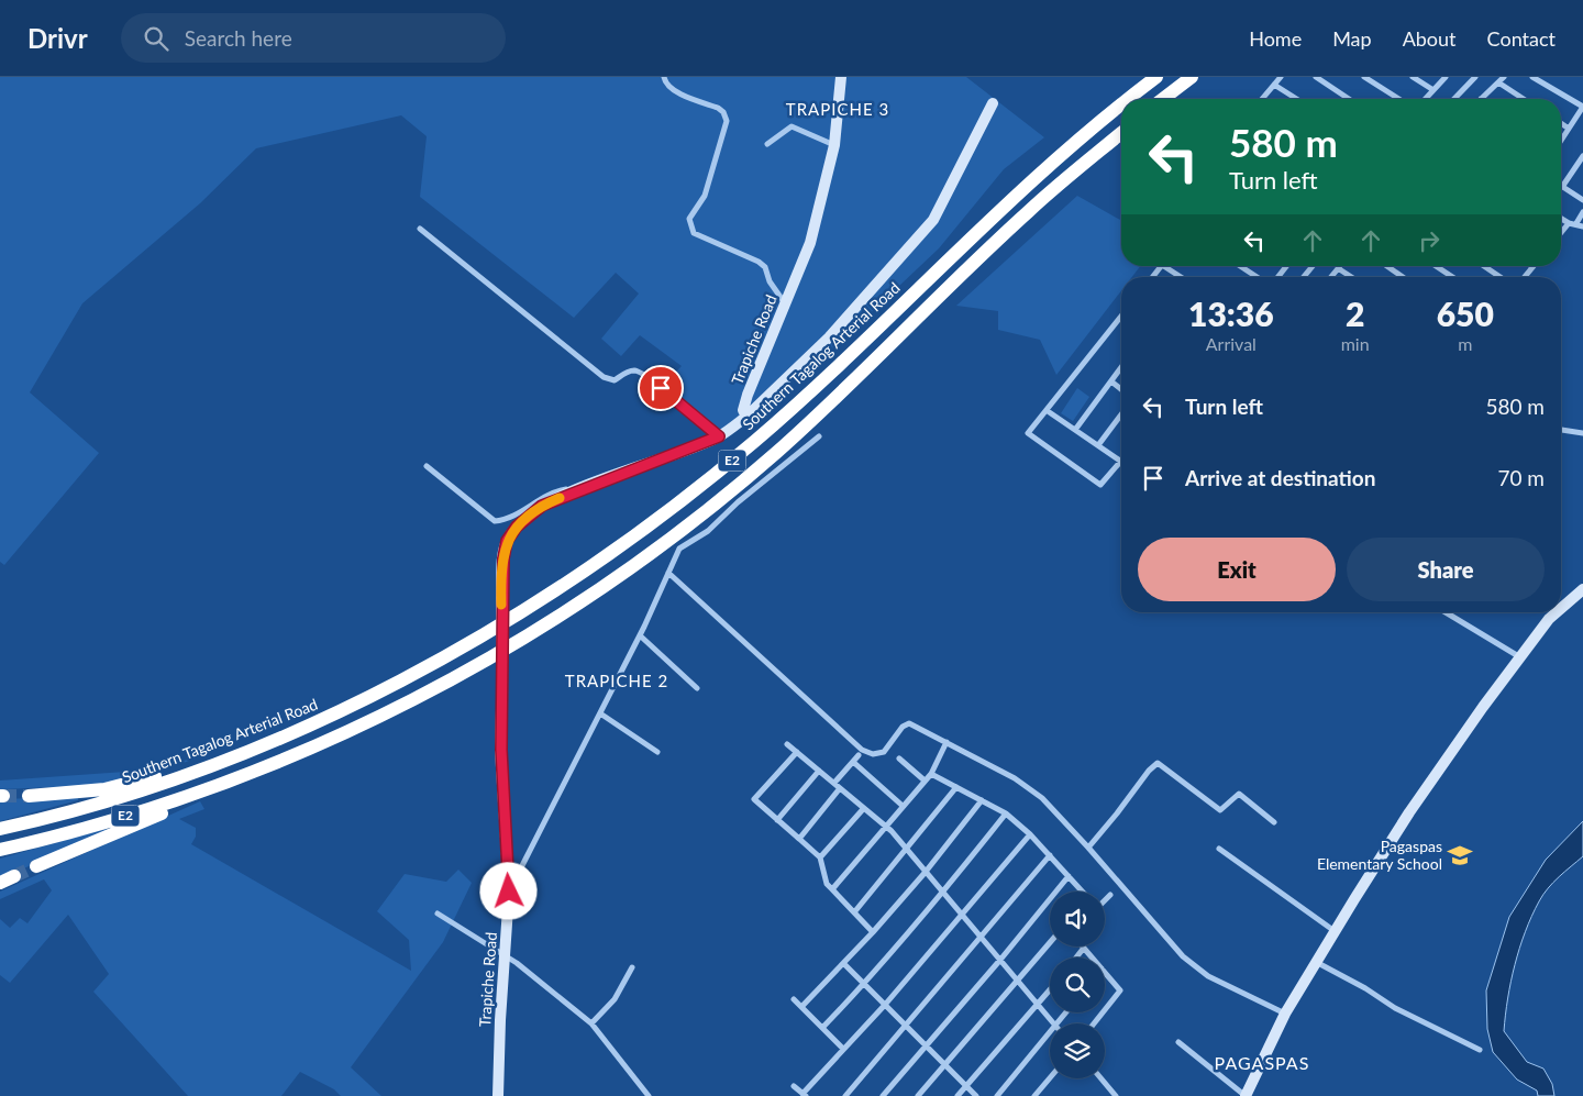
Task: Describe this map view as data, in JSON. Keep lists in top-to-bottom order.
{
  "streets": {
    "highway": ["Southern Tagalog Arterial Road", "E2"],
    "street": ["Trapiche Road"]
  },
  "districts": ["TRAPICHE 3", "TRAPICHE 2", "PAGASPAS"],
  "places": {
    "school or university": ["Pagaspas Elementary School"]
  },
  "page": {
    "header": "Drivr",
    "search": "Search here",
    "nav": [
      "Home",
      "Map",
      "About",
      "Contact"
    ],
    "turn": ["580 m", "Turn left"],
    "eta": [
      "13:36",
      "Arrival",
      "2",
      "min",
      "650",
      "m"
    ],
    "list": [
      {
        "name": "Turn left",
        "value": "580 m"
      },
      {
        "name": "Arrive at destination",
        "value": "70 m"
      }
    ],
    "buttons": ["Exit", "Share"]
  }
}
